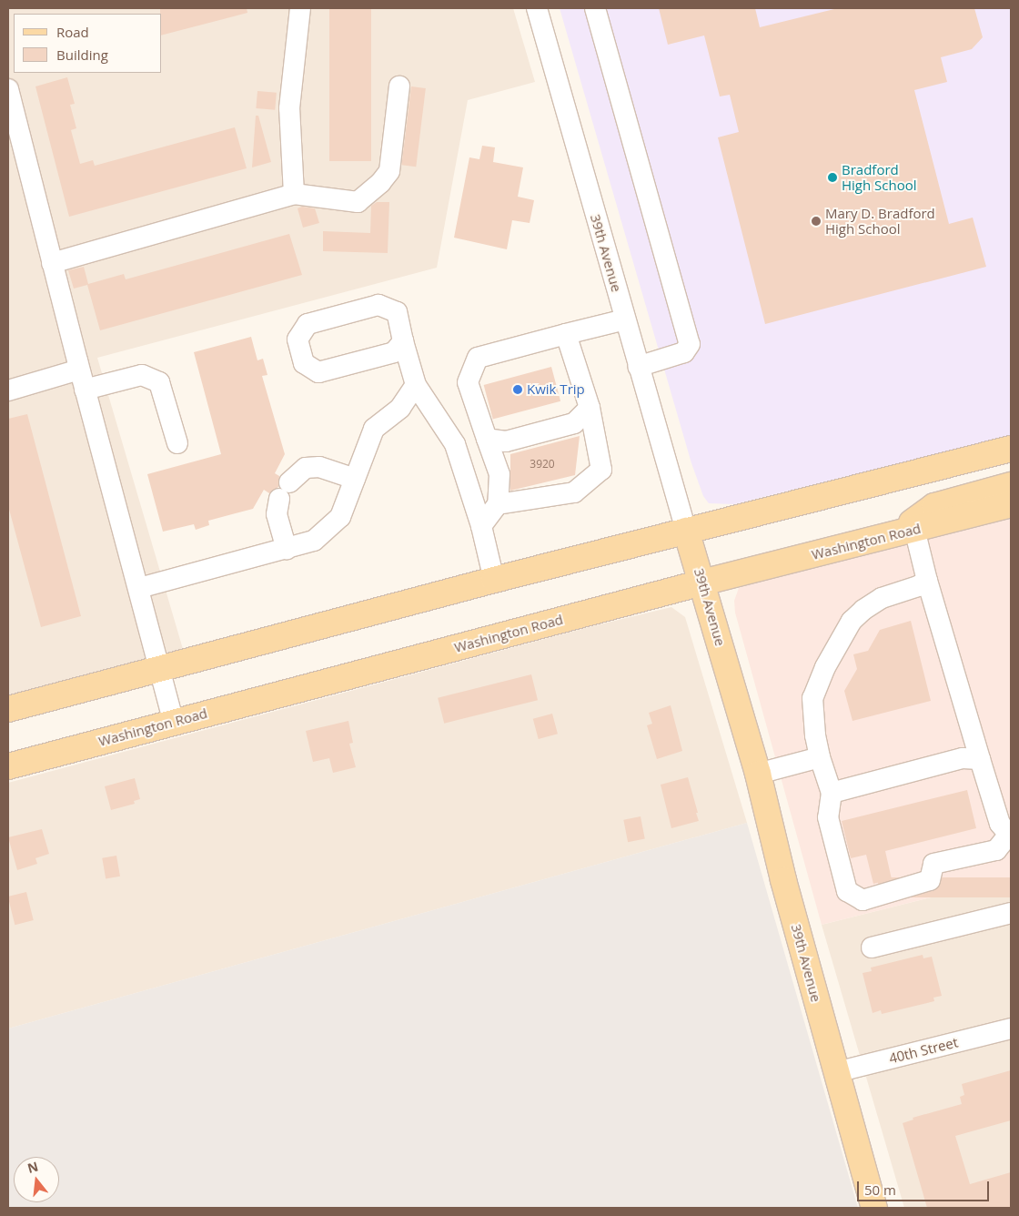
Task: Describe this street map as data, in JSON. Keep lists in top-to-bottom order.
{
  "streets": {
    "main road": ["39th Avenue", "Washington Road"],
    "street": ["40th Street"]
  },
  "crossings": [
    ["39th Avenue", "Washington Road"],
    ["39th Avenue", "40th Street"]
  ],
  "places": ["Bradford High School", "Mary D. Bradford High School", "Kwik Trip"],
  "house_numbers": ["3920"],
  "legend": ["Road", "Building"],
  "scale_bar": "50 m",
  "north": "top"
}
